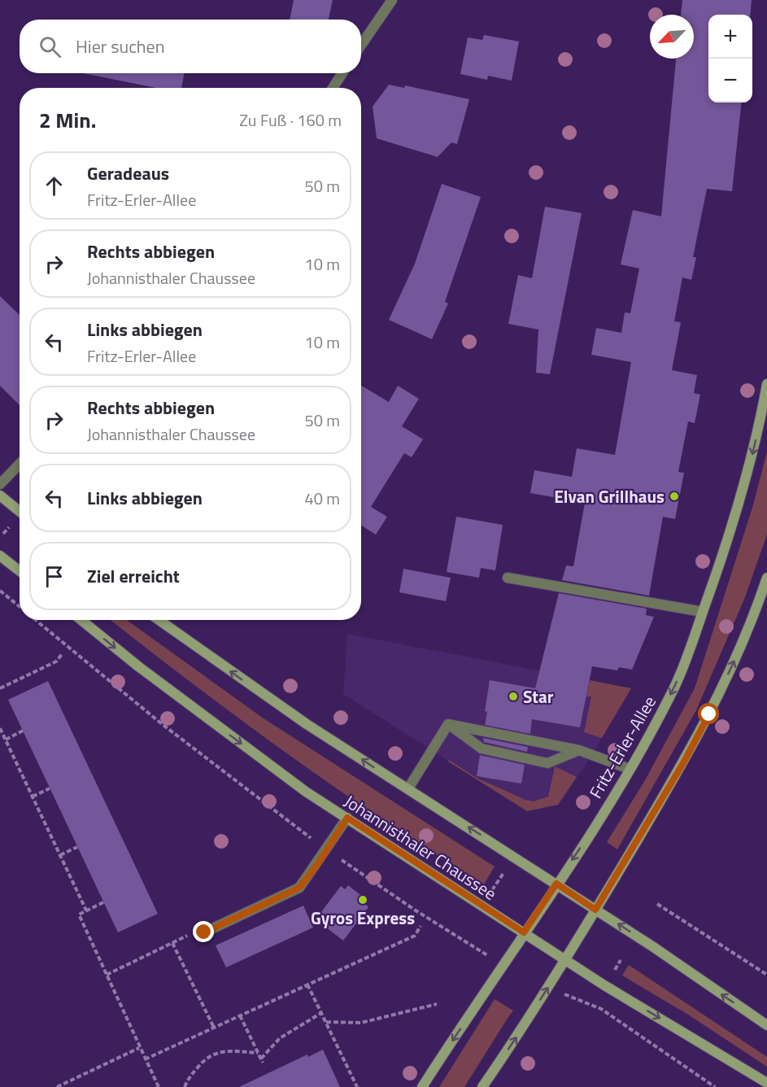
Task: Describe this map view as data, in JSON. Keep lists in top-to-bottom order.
{
  "streets": {
    "main road": ["Fritz-Erler-Allee", "Johannisthaler Chaussee"]
  },
  "crossings": [
    ["Fritz-Erler-Allee", "Johannisthaler Chaussee"]
  ],
  "places": ["Elvan Grillhaus", "Star", "Gyros Express"],
  "north": "bottom left",
  "page": {
    "map_buttons": ["+", "−"],
    "search": "Hier suchen",
    "heading": ["2 Min.", "Zu Fuß · 160 m"],
    "list": [
      ["Geradeaus", "Fritz-Erler-Allee", "50 m"],
      ["Rechts abbiegen", "Johannisthaler Chaussee", "10 m"],
      ["Links abbiegen", "Fritz-Erler-Allee", "10 m"],
      ["Rechts abbiegen", "Johannisthaler Chaussee", "50 m"],
      ["Links abbiegen", "40 m"],
      "Ziel erreicht"
    ]
  }
}
